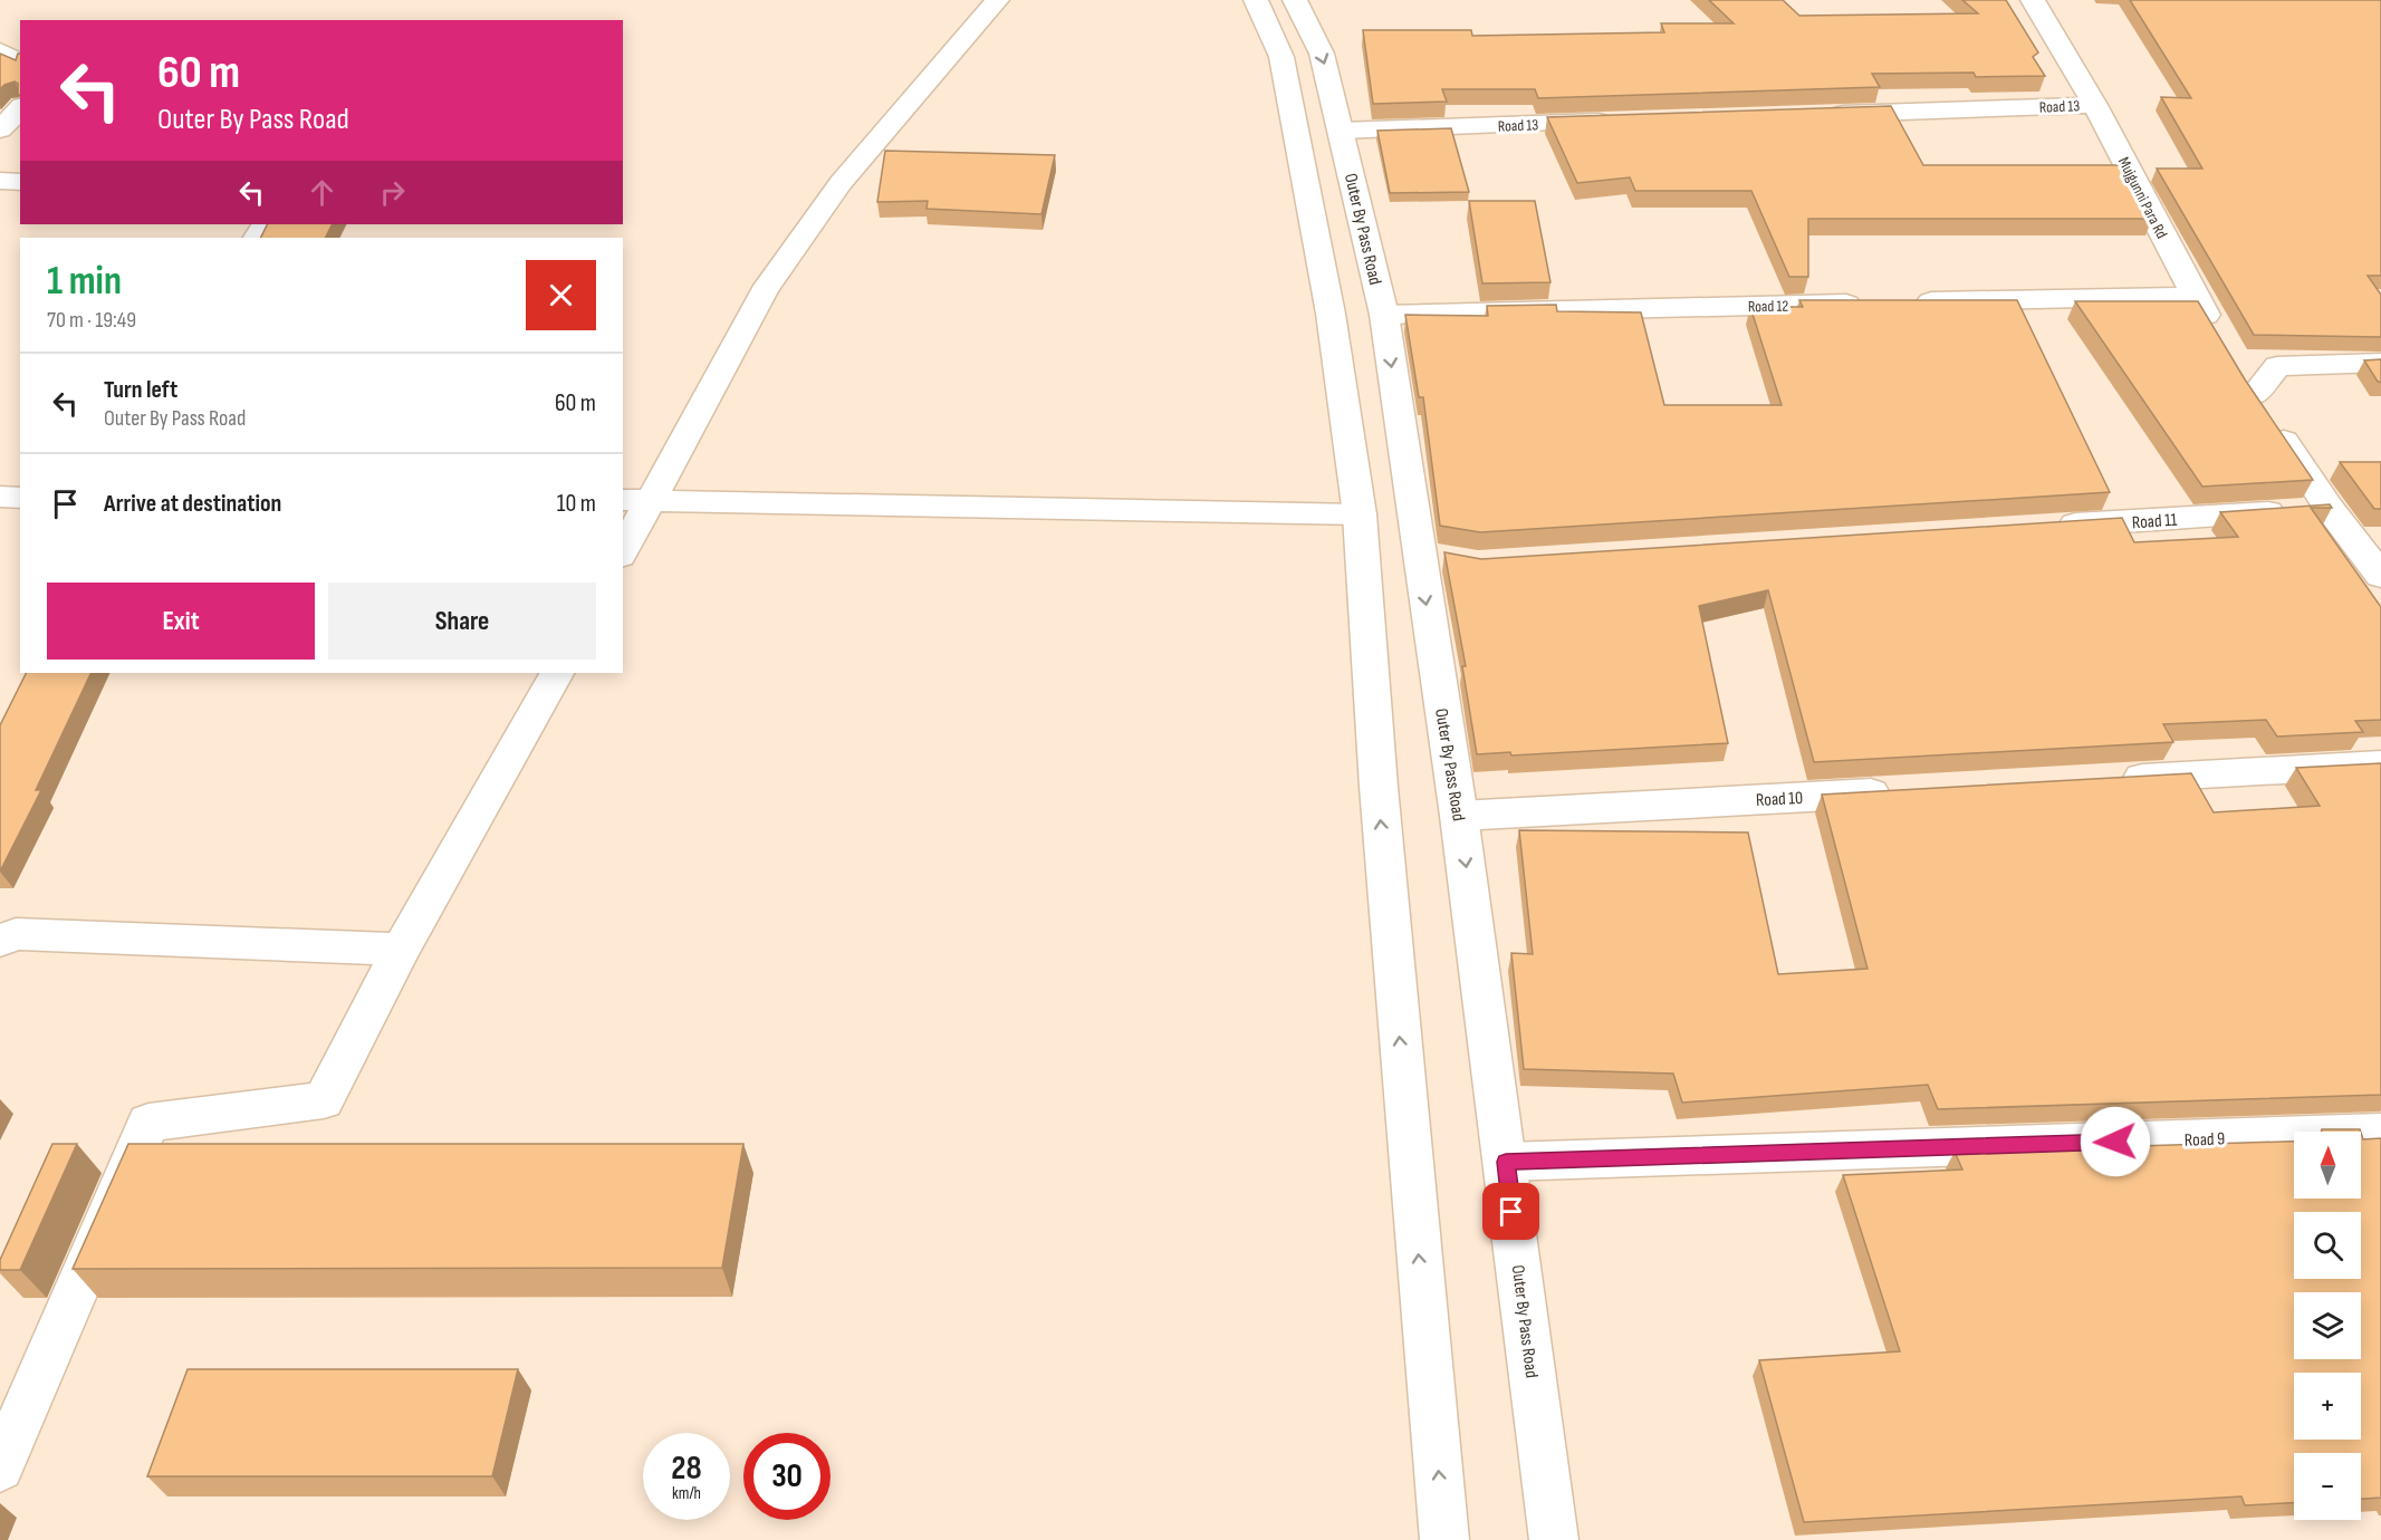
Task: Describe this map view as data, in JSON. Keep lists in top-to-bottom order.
{
  "streets": {
    "street": [
      "Road 13",
      "Mujgunni Para Rd",
      "Outer By Pass Road",
      "Road 12",
      "Road 11",
      "Road 10",
      "Road 9"
    ]
  },
  "crossings": [
    ["Road 13", "Mujgunni Para Rd"],
    ["Road 13", "Outer By Pass Road"],
    ["Mujgunni Para Rd", "Road 12"],
    ["Outer By Pass Road", "Road 12"],
    ["Outer By Pass Road", "Road 10"],
    ["Outer By Pass Road", "Road 9"]
  ],
  "north": "top",
  "page": {
    "turn": ["60 m", "Outer By Pass Road"],
    "heading": ["1 min", "70 m · 19:49"],
    "list": [
      {
        "name": "Turn left",
        "note": "Outer By Pass Road",
        "value": "60 m"
      },
      {
        "name": "Arrive at destination",
        "value": "10 m"
      }
    ],
    "buttons": ["Exit", "Share"],
    "map_buttons": ["+", "−"],
    "speed": "28 km/h",
    "limit": "30"
  }
}
